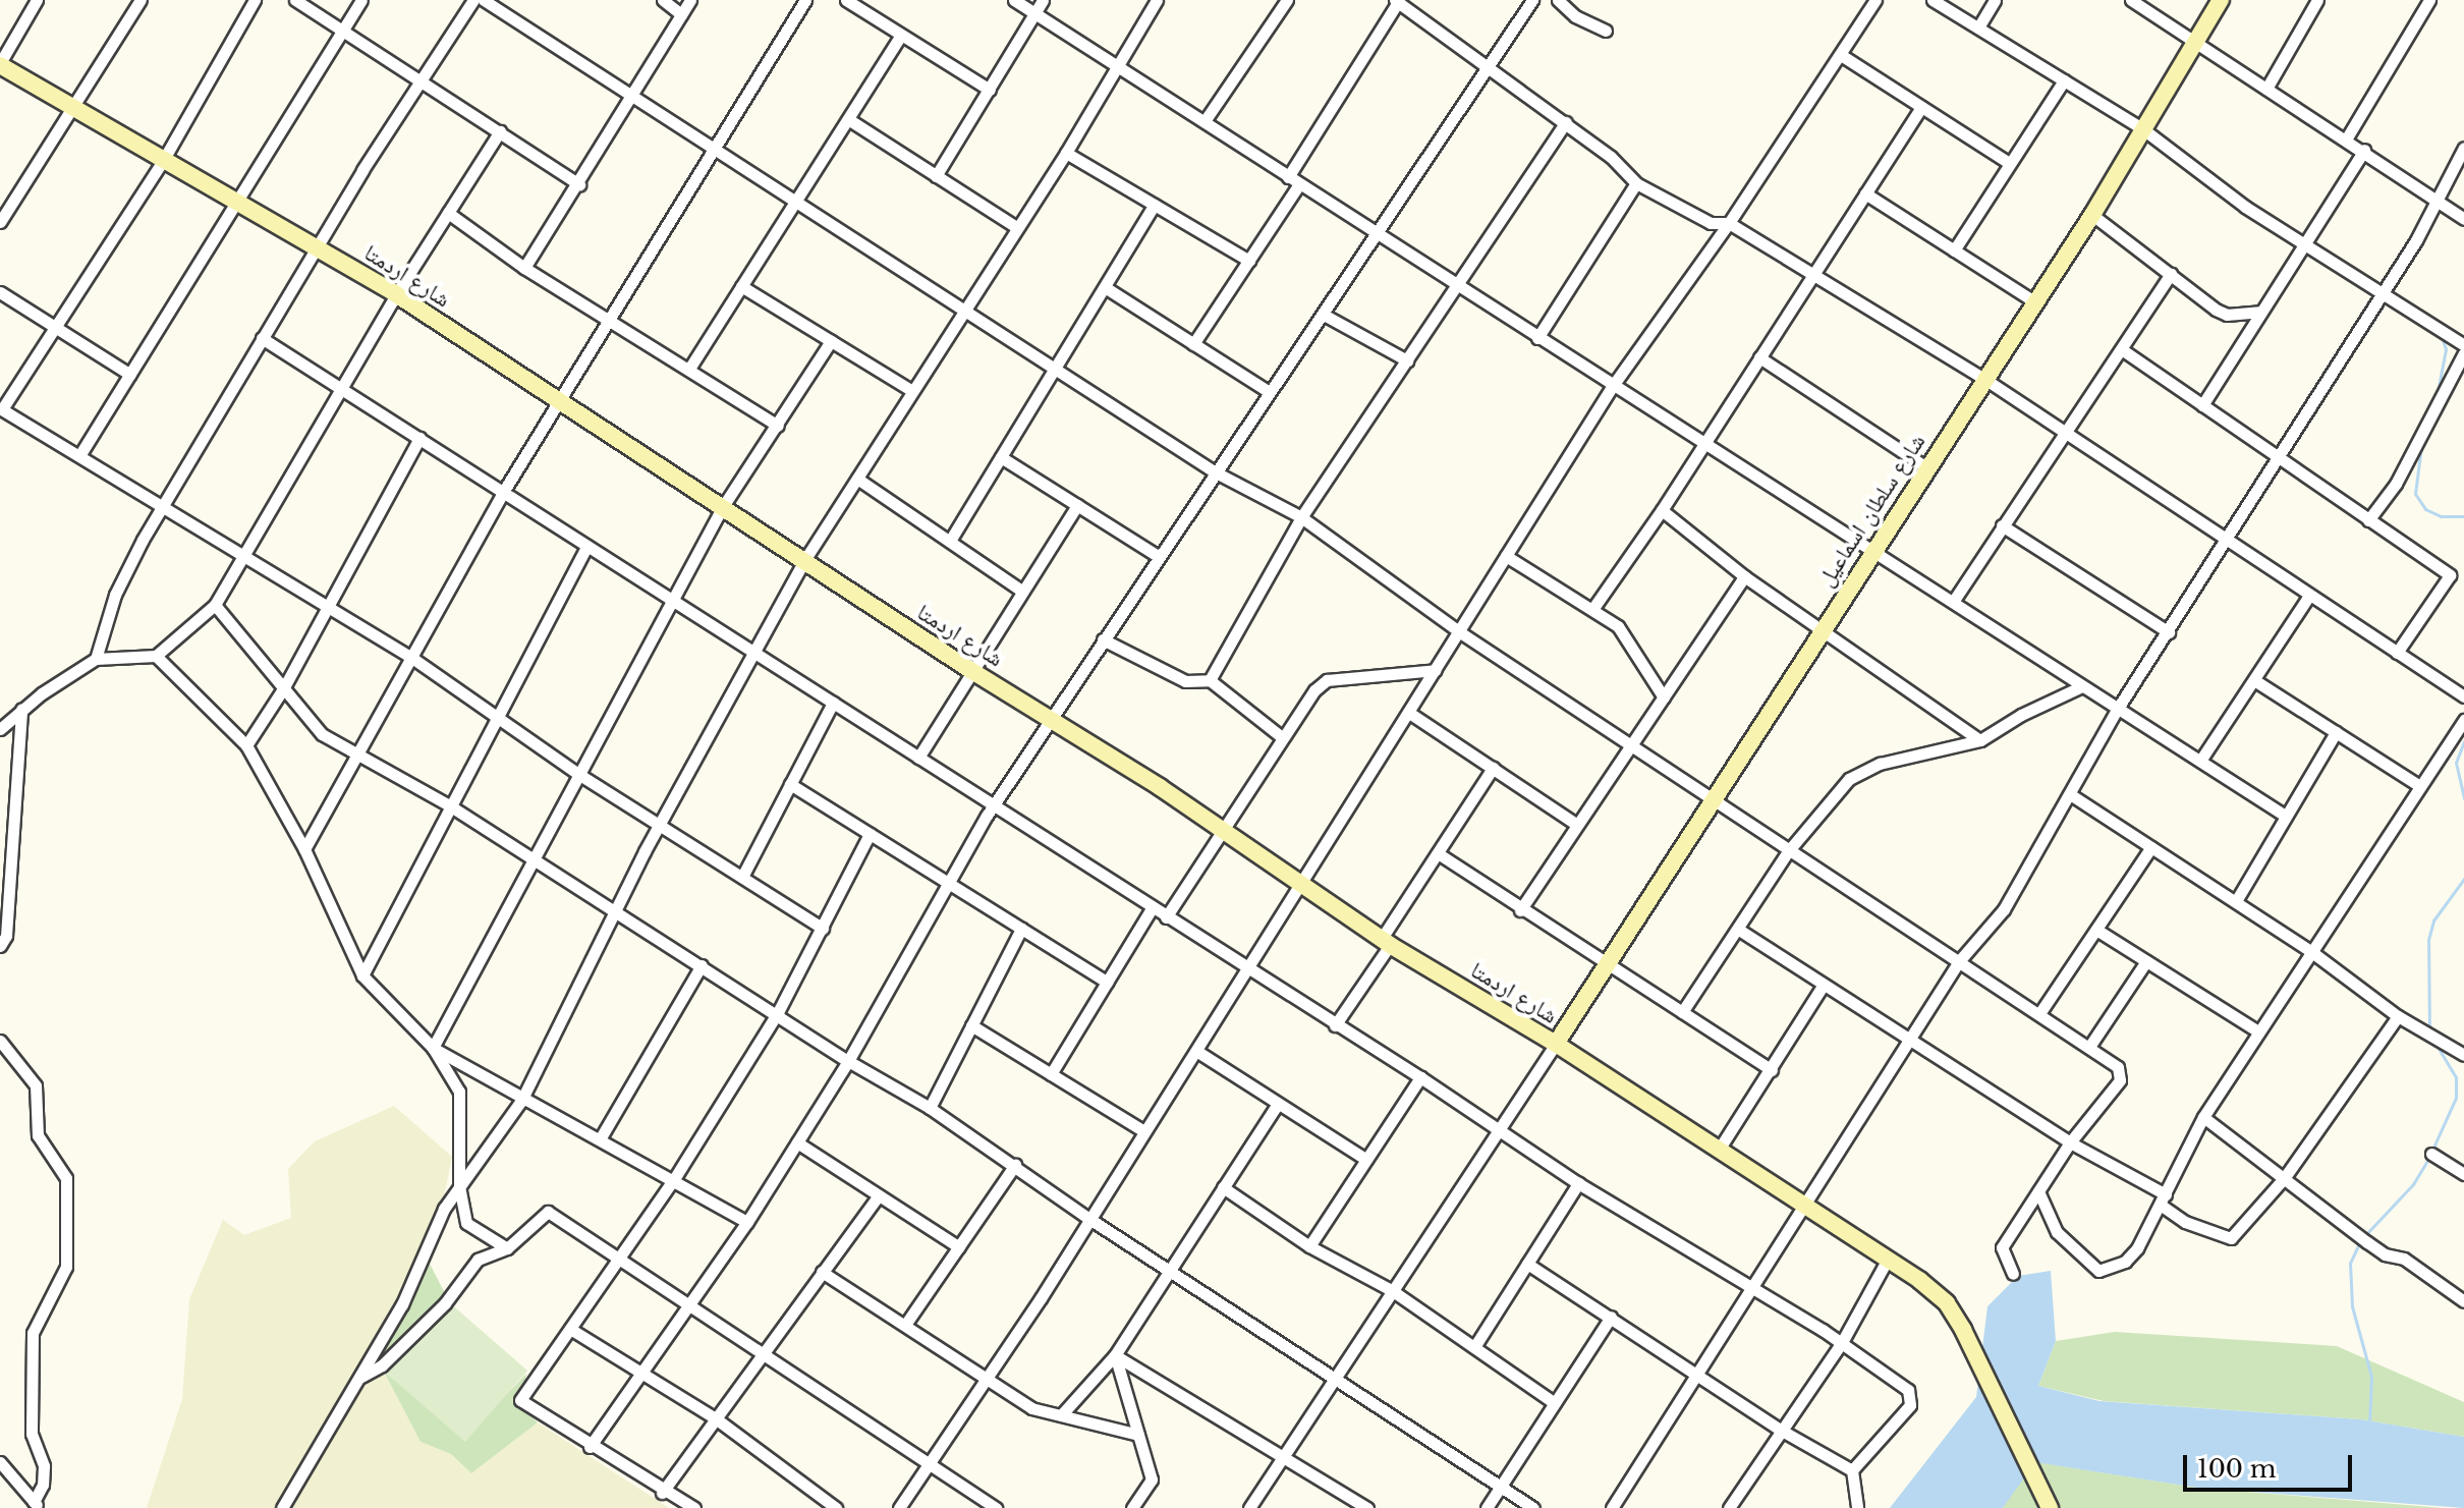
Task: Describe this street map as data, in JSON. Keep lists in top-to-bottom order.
{
  "streets": {
    "main road": ["شارع اردمتا", "شارع سلطان اسماعيل"]
  },
  "crossings": [
    ["شارع اردمتا", "شارع سلطان اسماعيل"]
  ],
  "scale_bar": "100 m"
}
